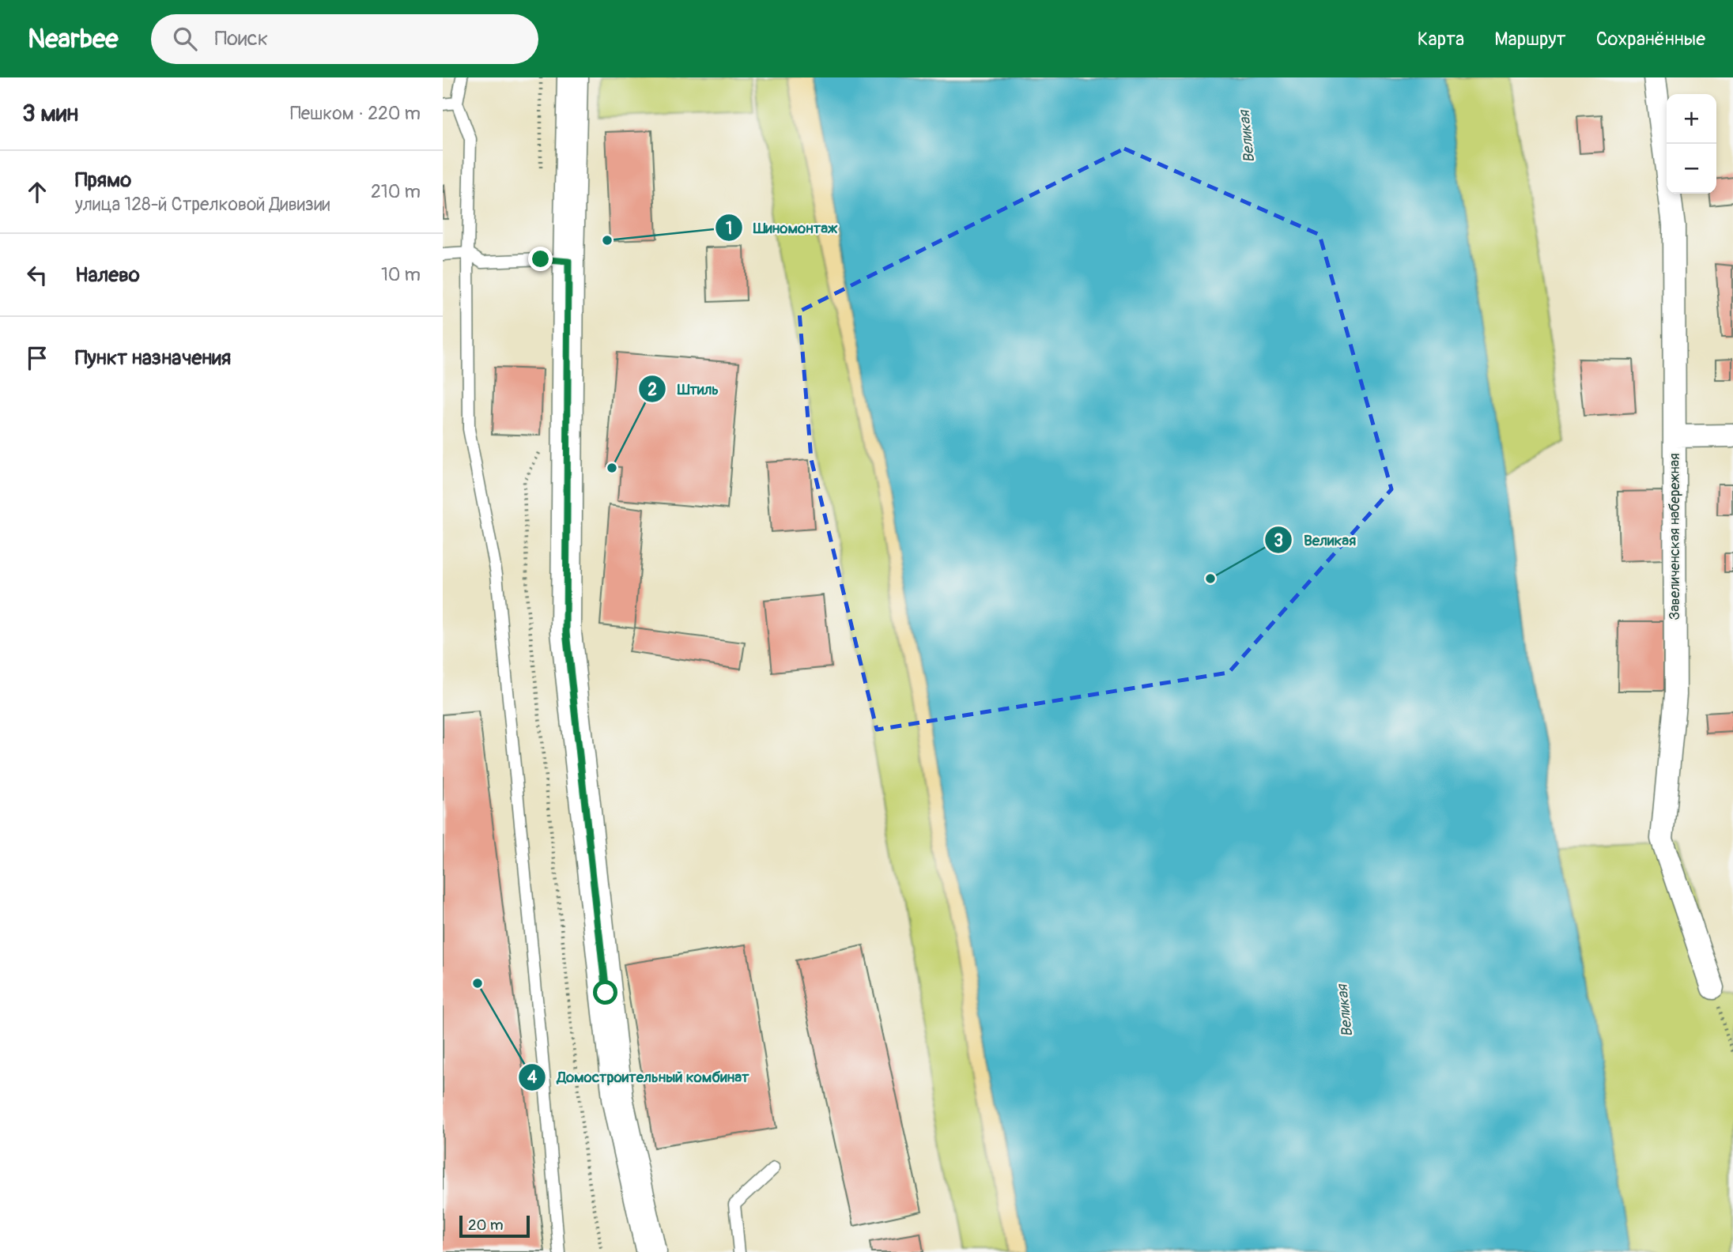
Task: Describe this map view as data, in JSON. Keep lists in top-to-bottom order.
{
  "streets": {
    "street": ["Завеличенская набережная"]
  },
  "water": ["Великая"],
  "places": [
    "Шиномонтаж",
    "Штиль",
    "Великая",
    "Домостроительный комбинат"
  ],
  "scale_bar": "20 m",
  "page": {
    "header": "Nearbee",
    "search": "Поиск",
    "nav": ["Карта", "Маршрут", "Сохранённые"],
    "heading": ["3 мин", "Пешком · 220 m"],
    "map_buttons": ["+", "−"],
    "list": [
      ["Прямо", "улица 128-й Стрелковой Дивизии", "210 m"],
      ["Налево", "10 m"],
      "Пункт назначения"
    ],
    "scale": "20 m"
  }
}
